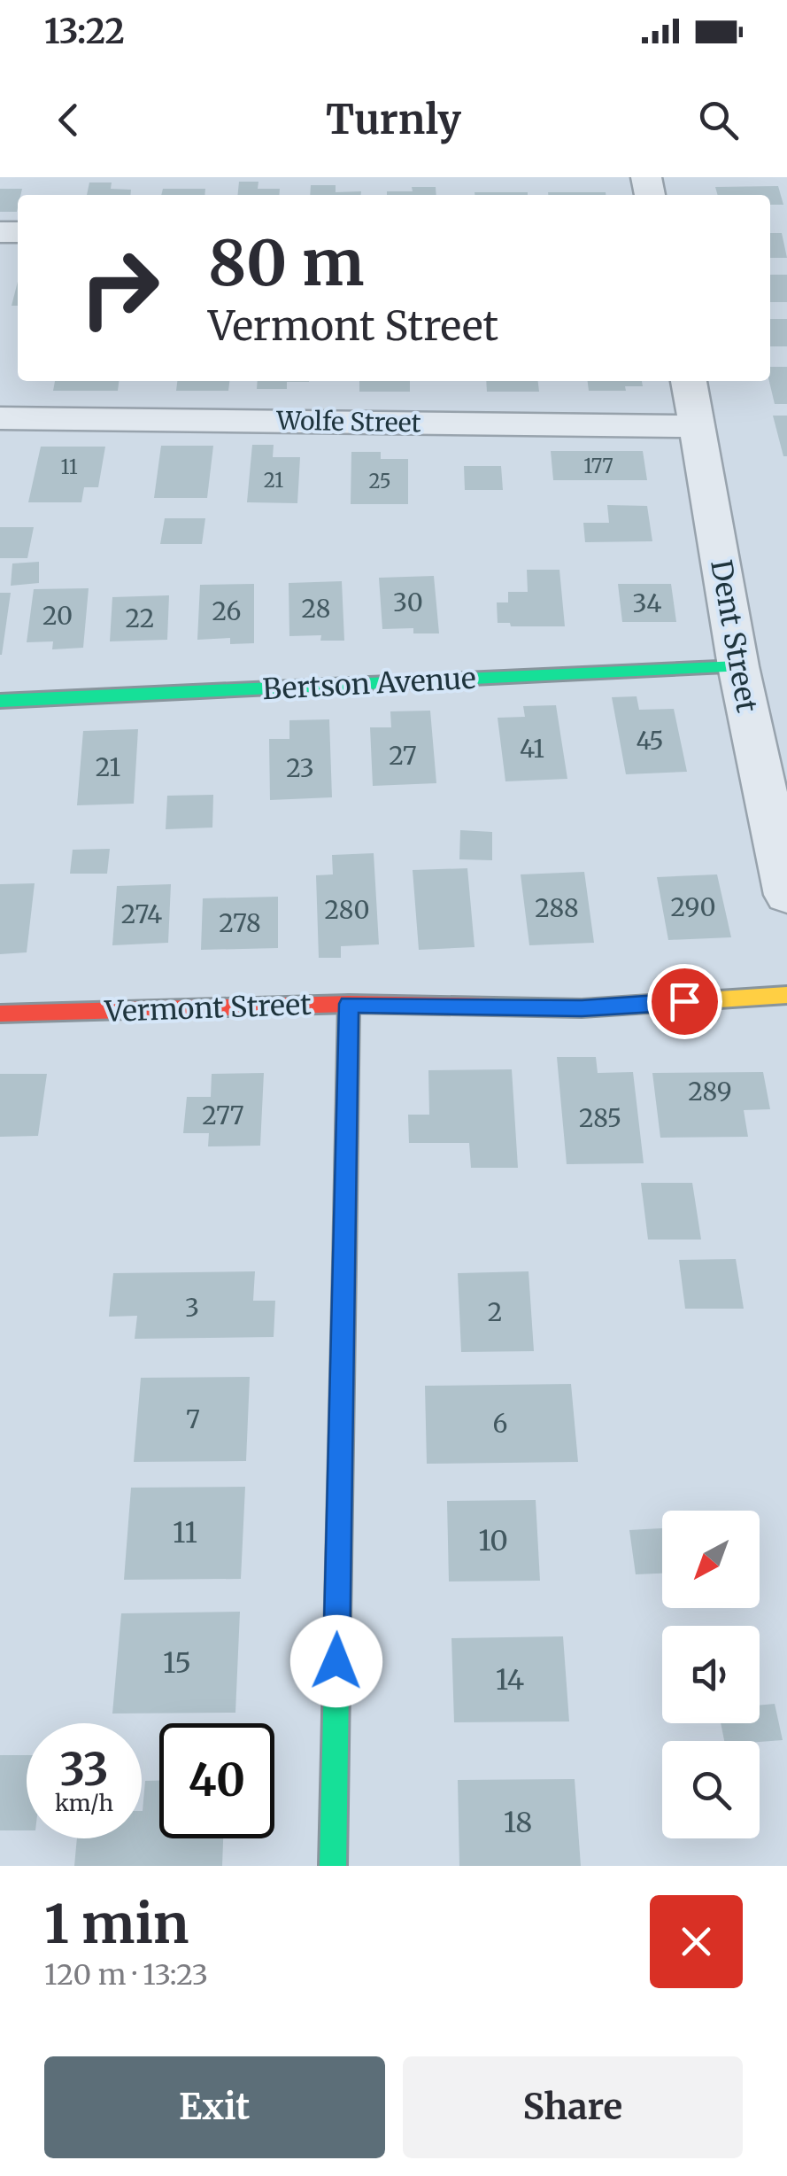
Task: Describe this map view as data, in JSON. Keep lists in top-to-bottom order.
{
  "streets": {
    "street": [
      "Wolfe Street",
      "Dent Street",
      "Bertson Avenue",
      "Vermont Street"
    ]
  },
  "crossings": [
    ["Wolfe Street", "Dent Street"],
    ["Dent Street", "Bertson Avenue"]
  ],
  "house_numbers": [
    "177",
    "11",
    "21",
    "25",
    "30",
    "34",
    "28",
    "26",
    "20",
    "22",
    "45",
    "41",
    "27",
    "21",
    "23",
    "290",
    "288",
    "280",
    "274",
    "278",
    "289",
    "277",
    "285",
    "3",
    "2",
    "7",
    "6",
    "11",
    "10",
    "15",
    "14",
    "18"
  ],
  "north": "bottom left",
  "page": {
    "status": "13:22",
    "header": "Turnly",
    "turn": ["80 m", "Vermont Street"],
    "speed": "33 km/h",
    "limit": "40",
    "heading": ["1 min", "120 m · 13:23"],
    "buttons": ["Exit", "Share"]
  }
}
